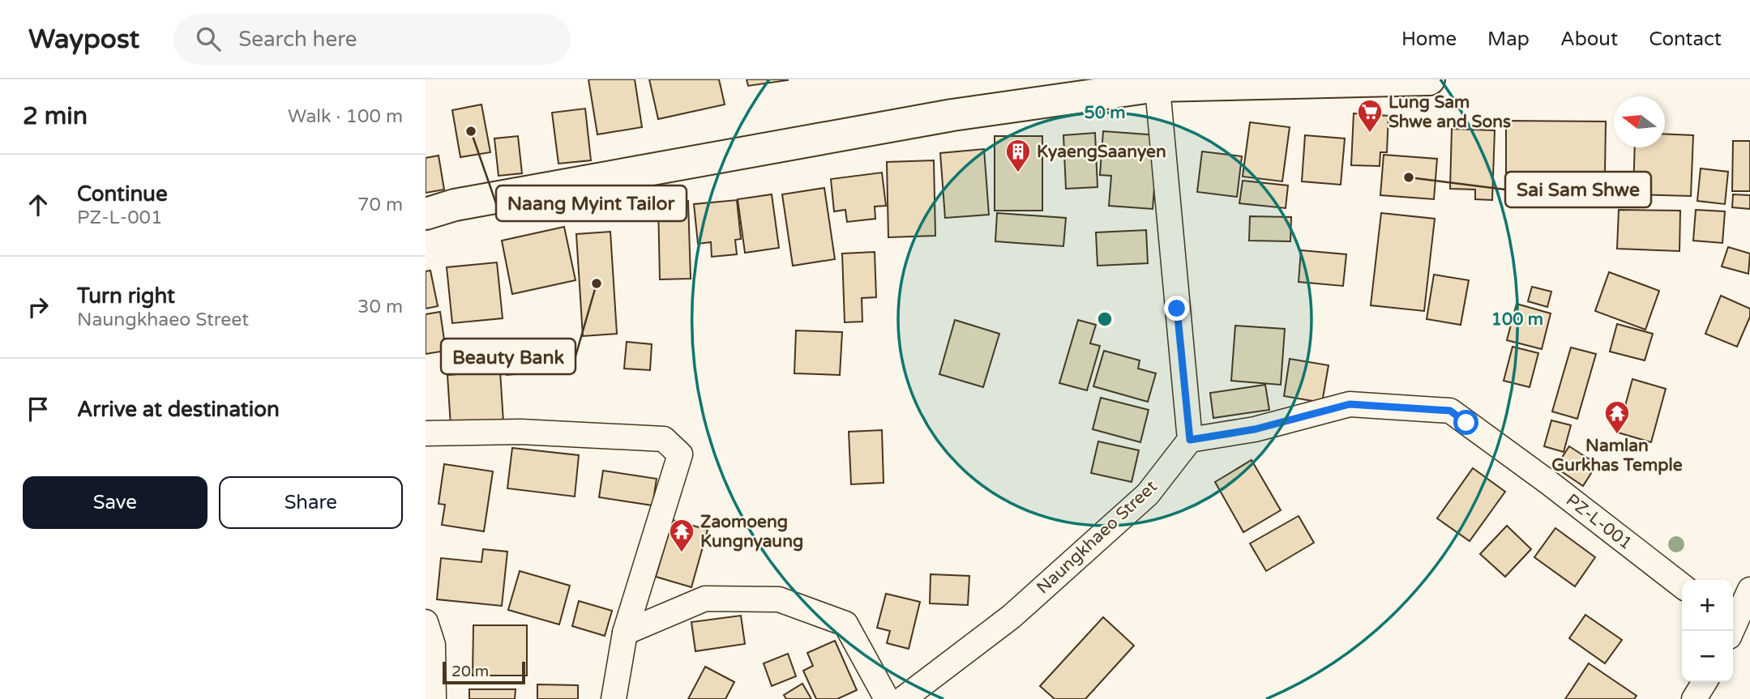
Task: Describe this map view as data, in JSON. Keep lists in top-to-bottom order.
{
  "streets": {
    "street": ["PZ-L-001", "Naungkhaeo Street"]
  },
  "crossings": [
    ["PZ-L-001", "Naungkhaeo Street"]
  ],
  "places": {
    "other": ["Naang Myint Tailor", "Sai Sam Shwe", "Beauty Bank"],
    "supermarket": ["Lung Sam Shwe and Sons"],
    "building": ["KyaengSaanyen"],
    "temple": ["Namlan Gurkhas Temple", "Zaomoeng Kungnyaung"]
  },
  "scale_bar": "20 m",
  "north": "left",
  "page": {
    "header": "Waypost",
    "search": "Search here",
    "nav": [
      "Home",
      "Map",
      "About",
      "Contact"
    ],
    "heading": ["2 min", "Walk · 100 m"],
    "list": [
      ["Continue", "PZ-L-001", "70 m"],
      ["Turn right", "Naungkhaeo Street", "30 m"],
      "Arrive at destination"
    ],
    "buttons": ["Save", "Share"],
    "map_buttons": ["+", "−"],
    "scale": "20 m"
  },
  "rings": ["50 m", "100 m"]
}
